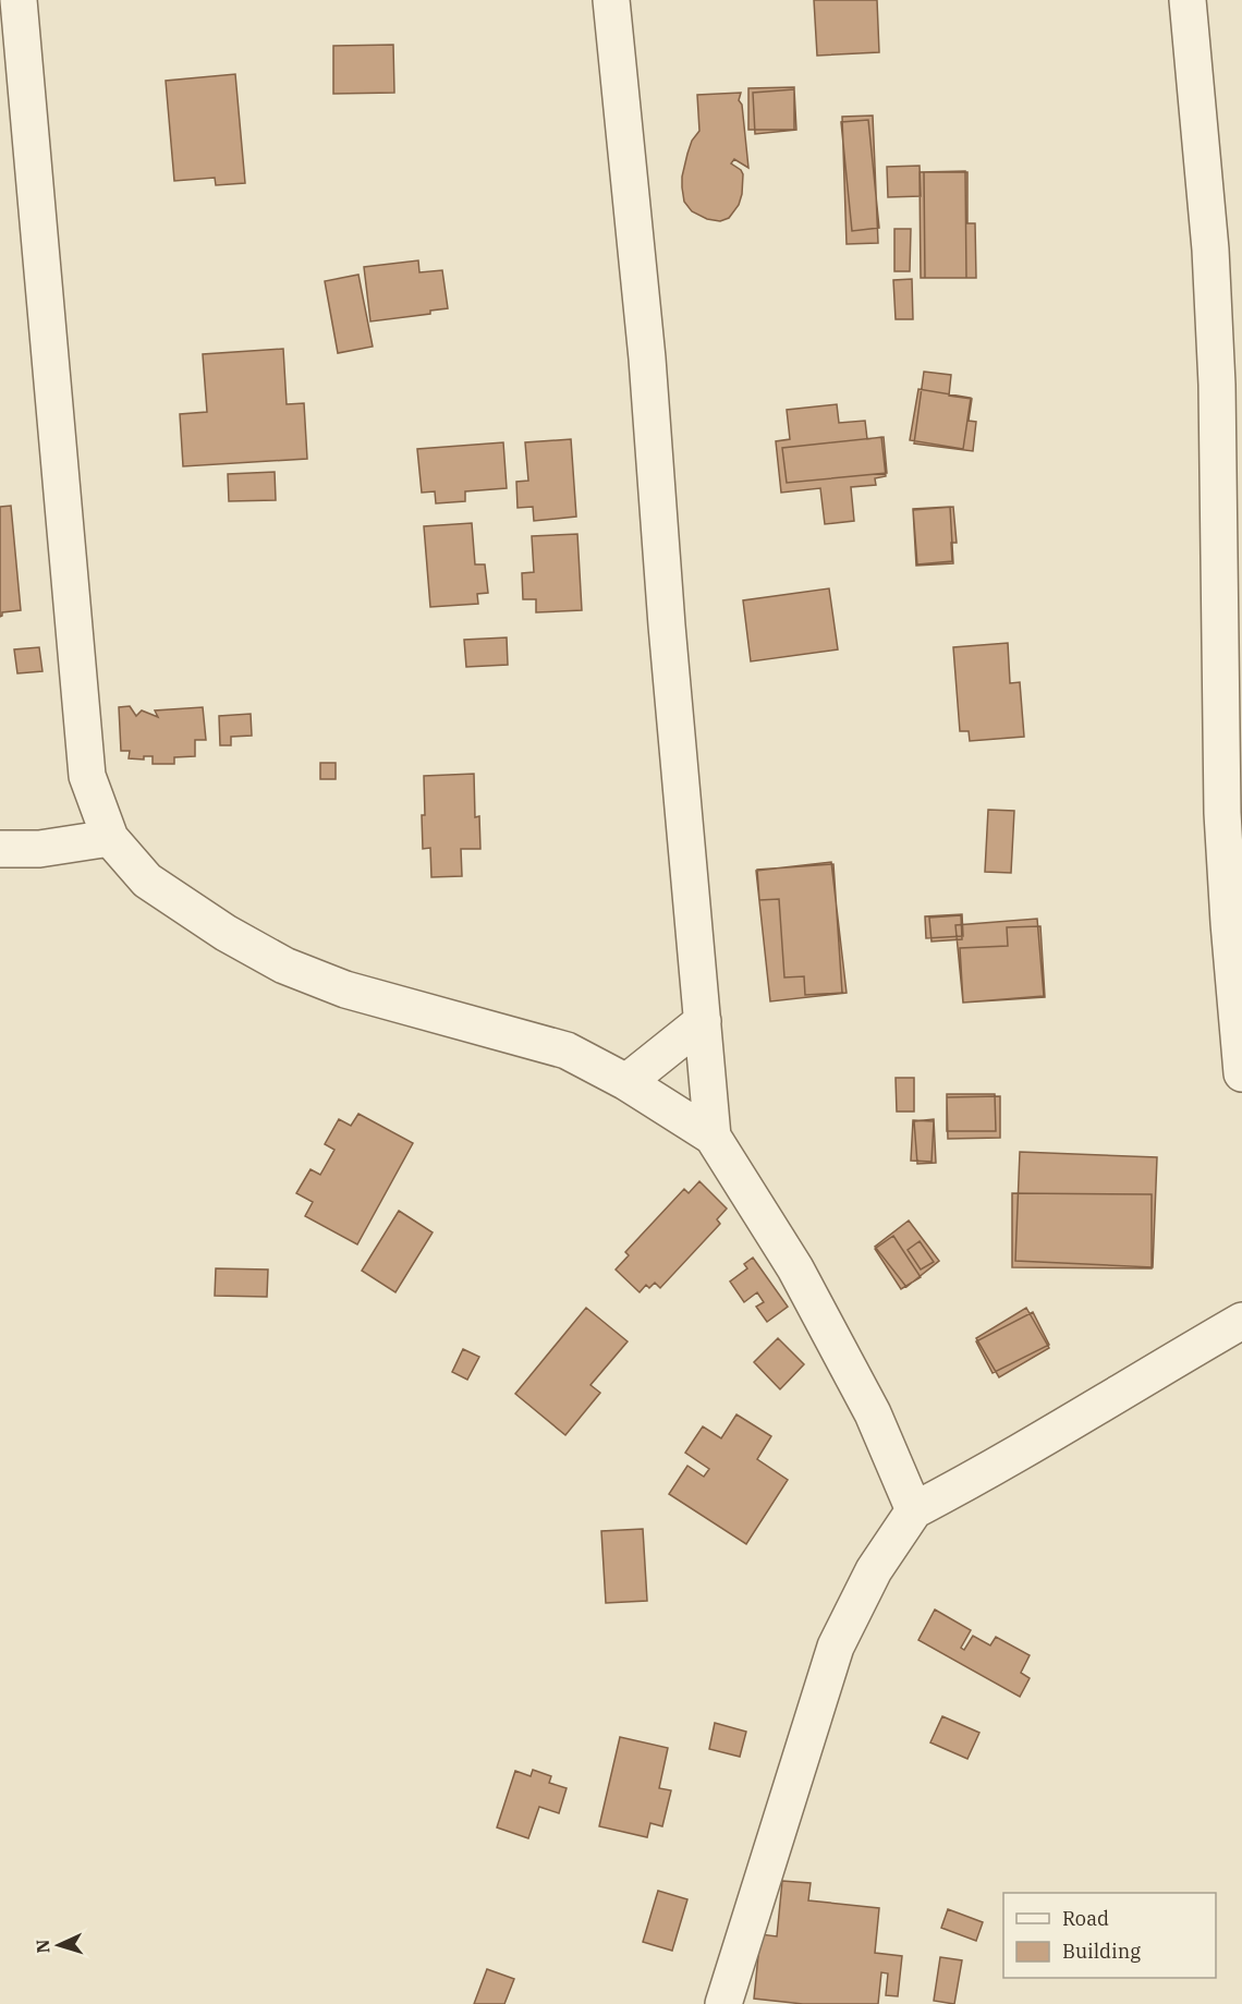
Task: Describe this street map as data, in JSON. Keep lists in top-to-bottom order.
{
  "legend": ["Road", "Building"],
  "north": "left"
}
